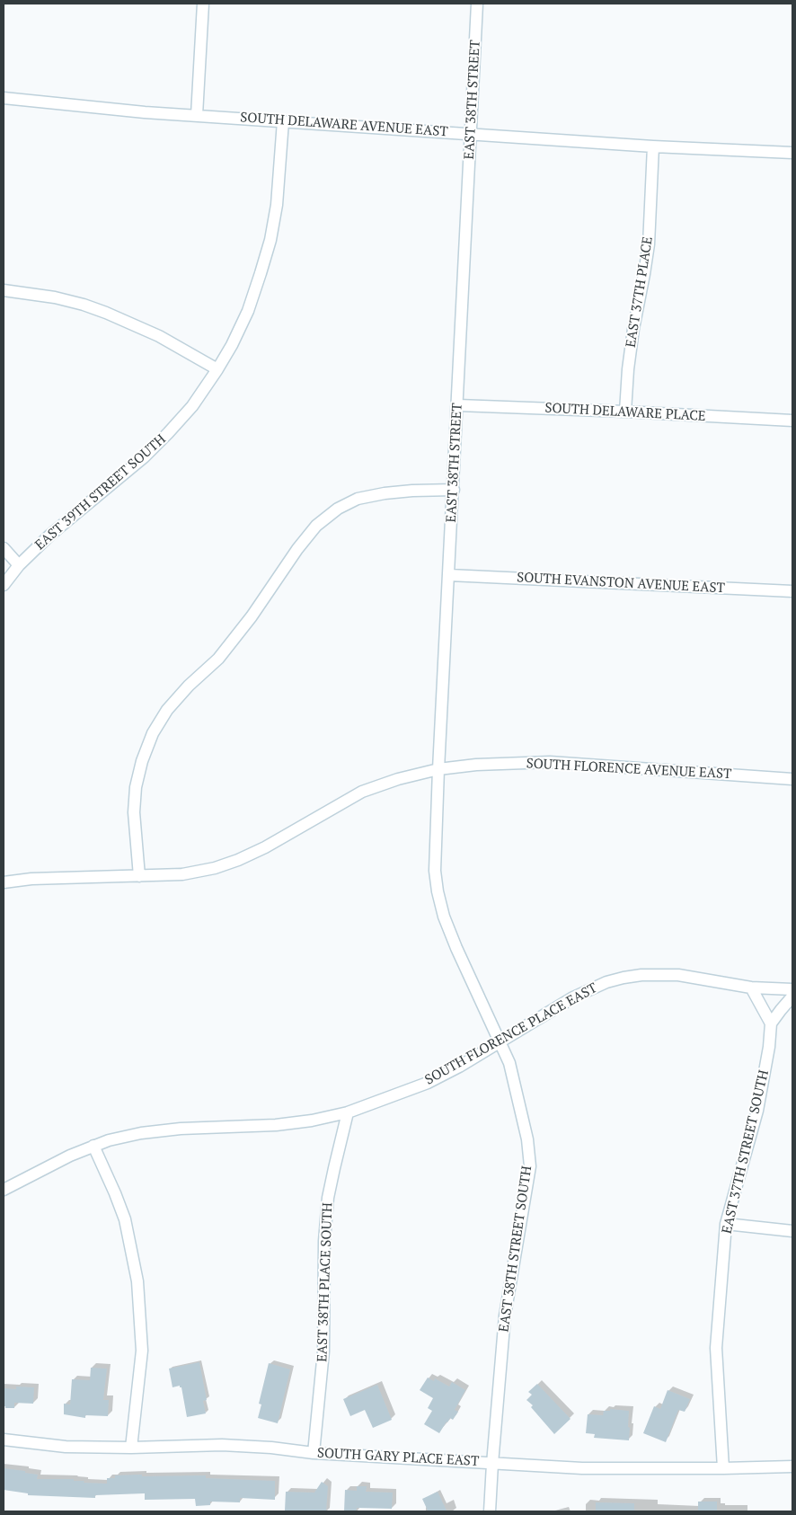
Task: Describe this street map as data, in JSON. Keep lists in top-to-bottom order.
{
  "streets": {
    "street": [
      "EAST 38TH STREET",
      "SOUTH DELAWARE AVENUE EAST",
      "EAST 37TH PLACE",
      "SOUTH DELAWARE PLACE",
      "EAST 39TH STREET SOUTH",
      "SOUTH EVANSTON AVENUE EAST",
      "SOUTH FLORENCE AVENUE EAST",
      "SOUTH FLORENCE PLACE EAST",
      "EAST 37TH STREET SOUTH",
      "EAST 38TH STREET SOUTH",
      "EAST 38TH PLACE SOUTH",
      "SOUTH GARY PLACE EAST"
    ]
  },
  "crossings": [
    ["EAST 38TH STREET", "SOUTH DELAWARE AVENUE EAST"],
    ["EAST 38TH STREET", "SOUTH DELAWARE PLACE"],
    ["EAST 38TH STREET", "SOUTH EVANSTON AVENUE EAST"],
    ["EAST 38TH STREET", "SOUTH FLORENCE AVENUE EAST"],
    ["EAST 38TH STREET", "EAST 38TH STREET SOUTH"],
    ["SOUTH DELAWARE AVENUE EAST", "EAST 37TH PLACE"],
    ["SOUTH DELAWARE AVENUE EAST", "EAST 39TH STREET SOUTH"],
    ["EAST 37TH PLACE", "SOUTH DELAWARE PLACE"],
    ["SOUTH FLORENCE PLACE EAST", "EAST 38TH STREET SOUTH"],
    ["SOUTH FLORENCE PLACE EAST", "EAST 38TH PLACE SOUTH"],
    ["EAST 37TH STREET SOUTH", "SOUTH GARY PLACE EAST"],
    ["EAST 38TH STREET SOUTH", "SOUTH GARY PLACE EAST"],
    ["EAST 38TH PLACE SOUTH", "SOUTH GARY PLACE EAST"]
  ]
}
